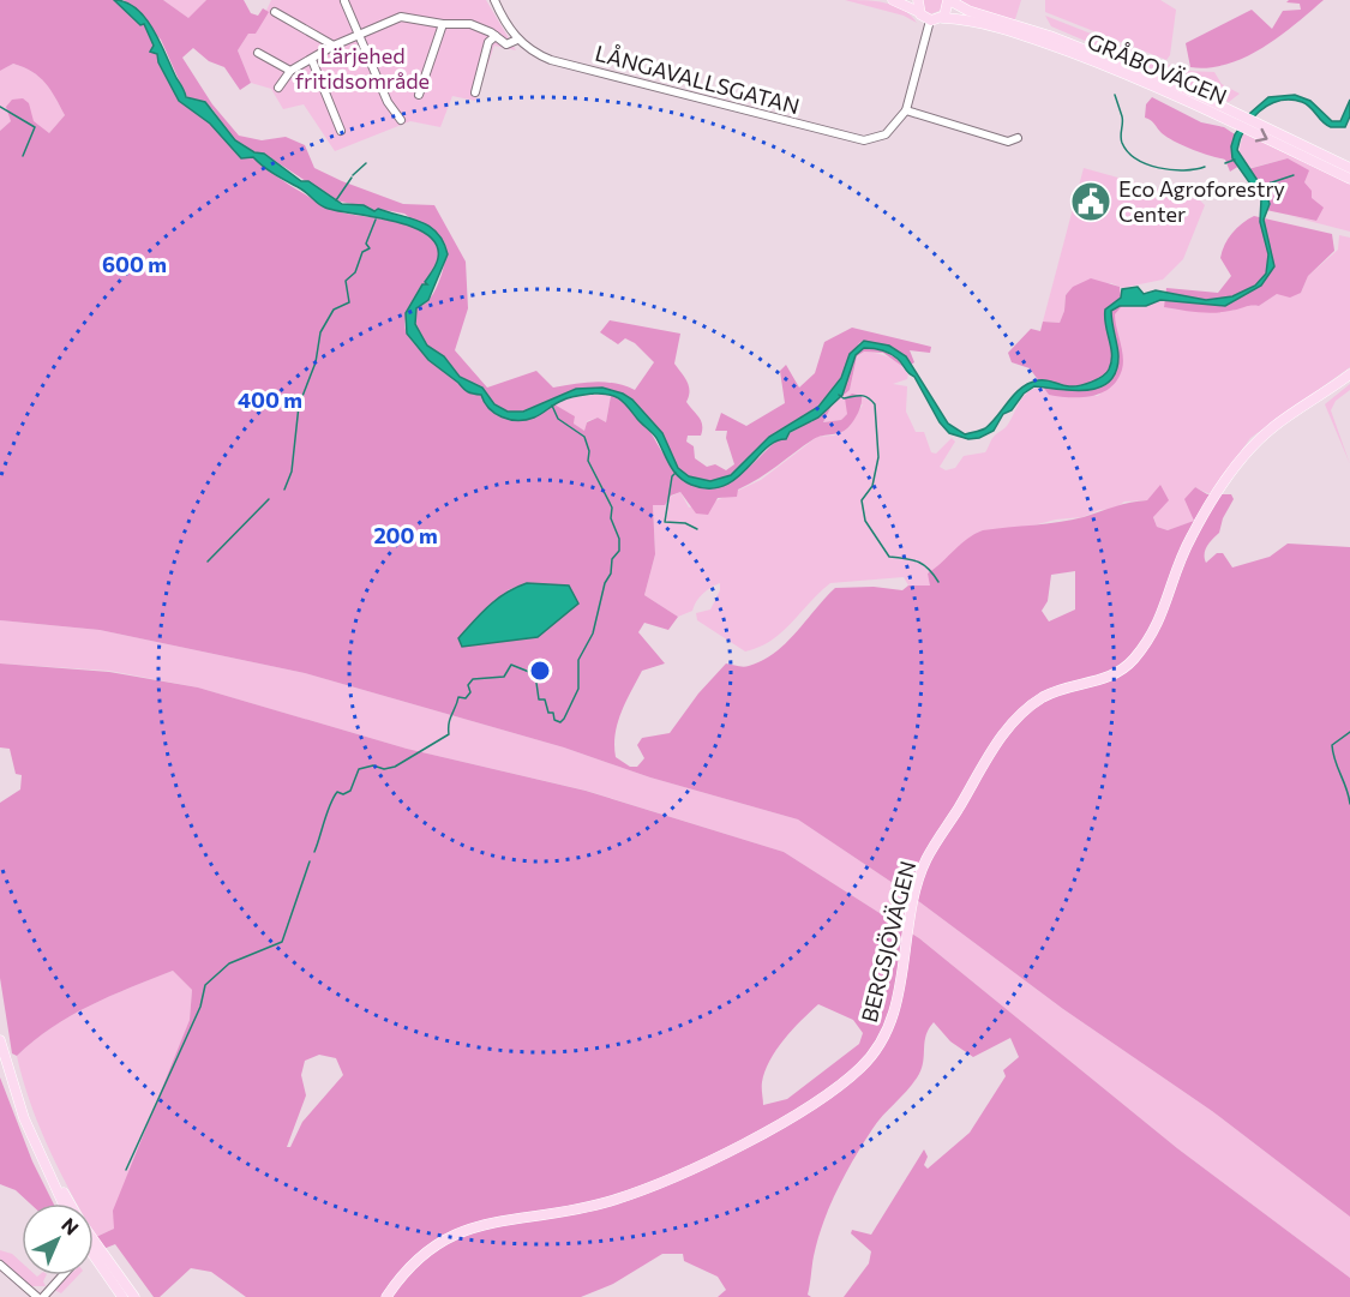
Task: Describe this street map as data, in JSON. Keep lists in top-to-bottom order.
{
  "streets": {
    "main road": ["GRÅBOVÄGEN", "BERGSJÖVÄGEN"],
    "street": ["LÅNGAVALLSGATAN"]
  },
  "crossings": [
    ["GRÅBOVÄGEN", "LÅNGAVALLSGATAN"]
  ],
  "parks": ["Lärjehed fritidsområde"],
  "places": {
    "public building": ["Eco Agroforestry Center"]
  },
  "north": "top right",
  "rings": ["600 m", "400 m", "200 m"]
}
